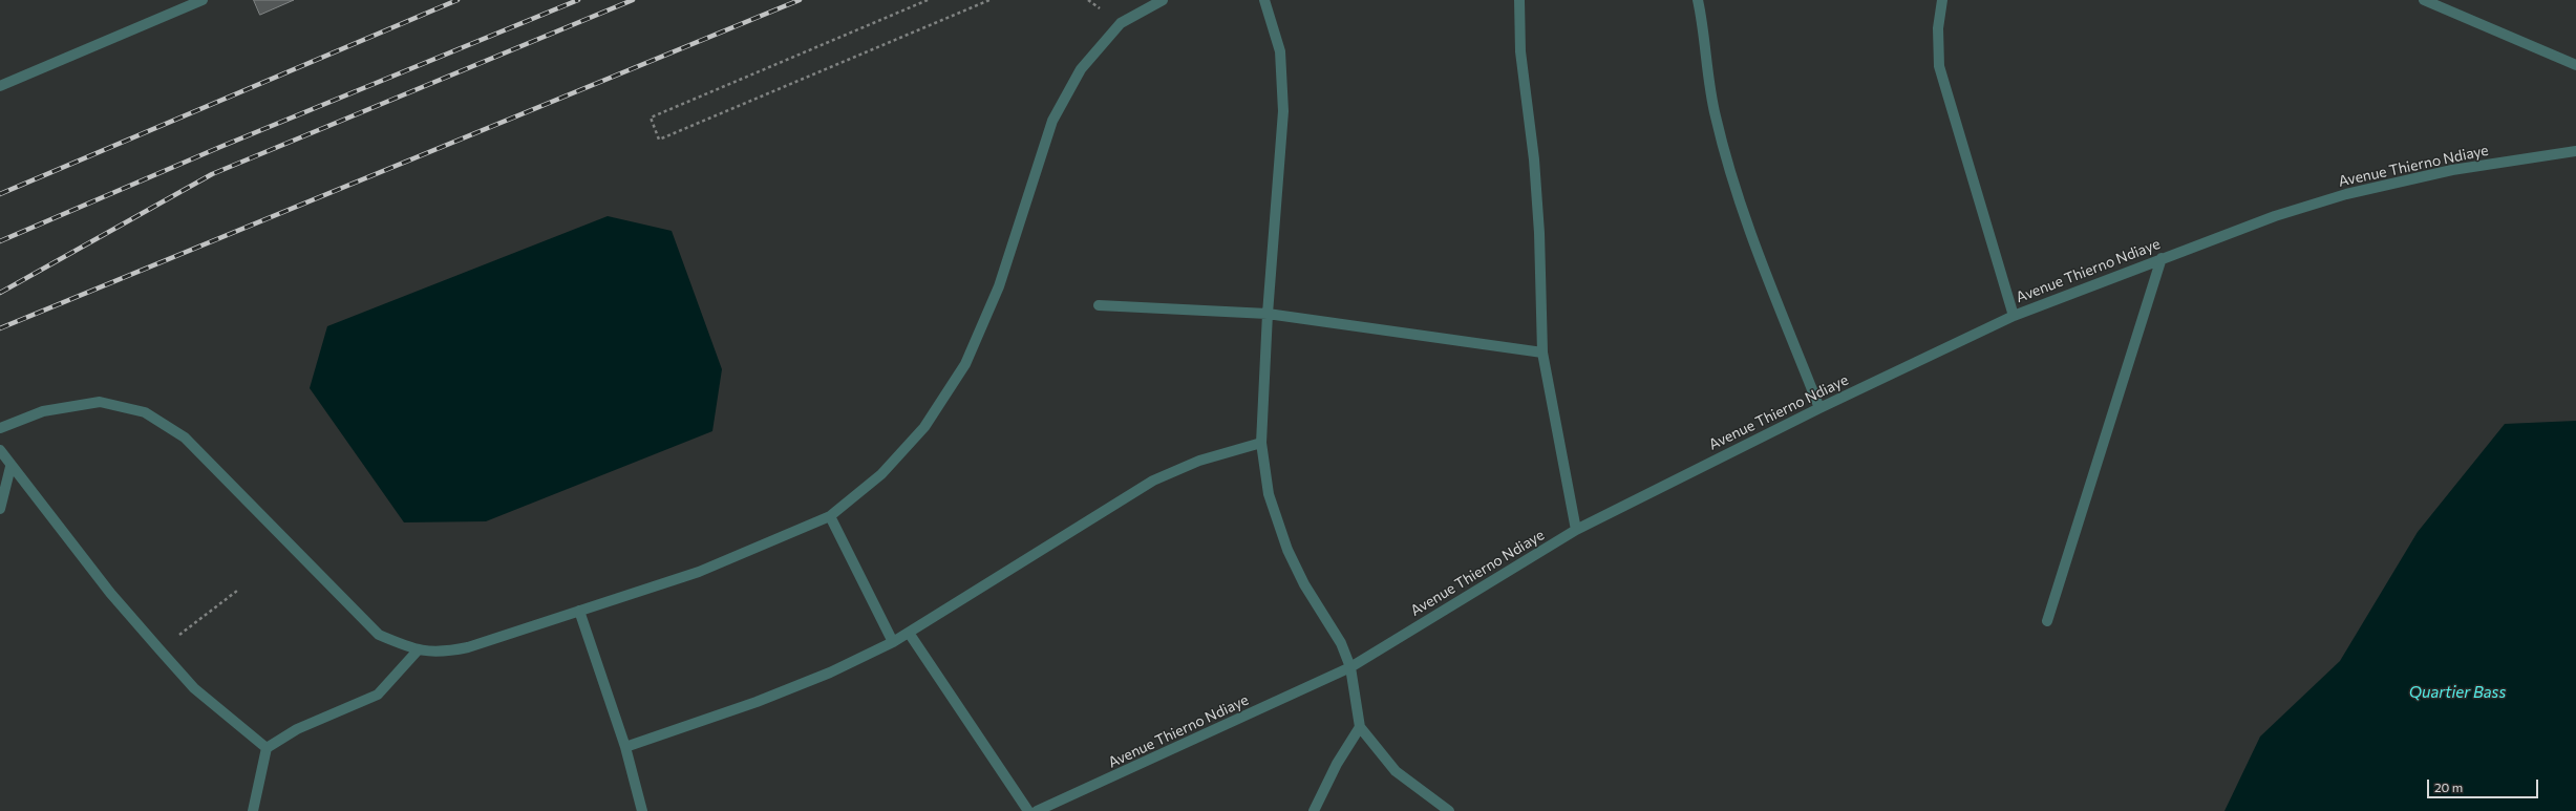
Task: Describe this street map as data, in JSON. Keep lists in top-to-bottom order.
{
  "streets": {
    "street": ["Avenue Thierno Ndiaye"]
  },
  "water": ["Quartier Bass"],
  "scale_bar": "20 m"
}
